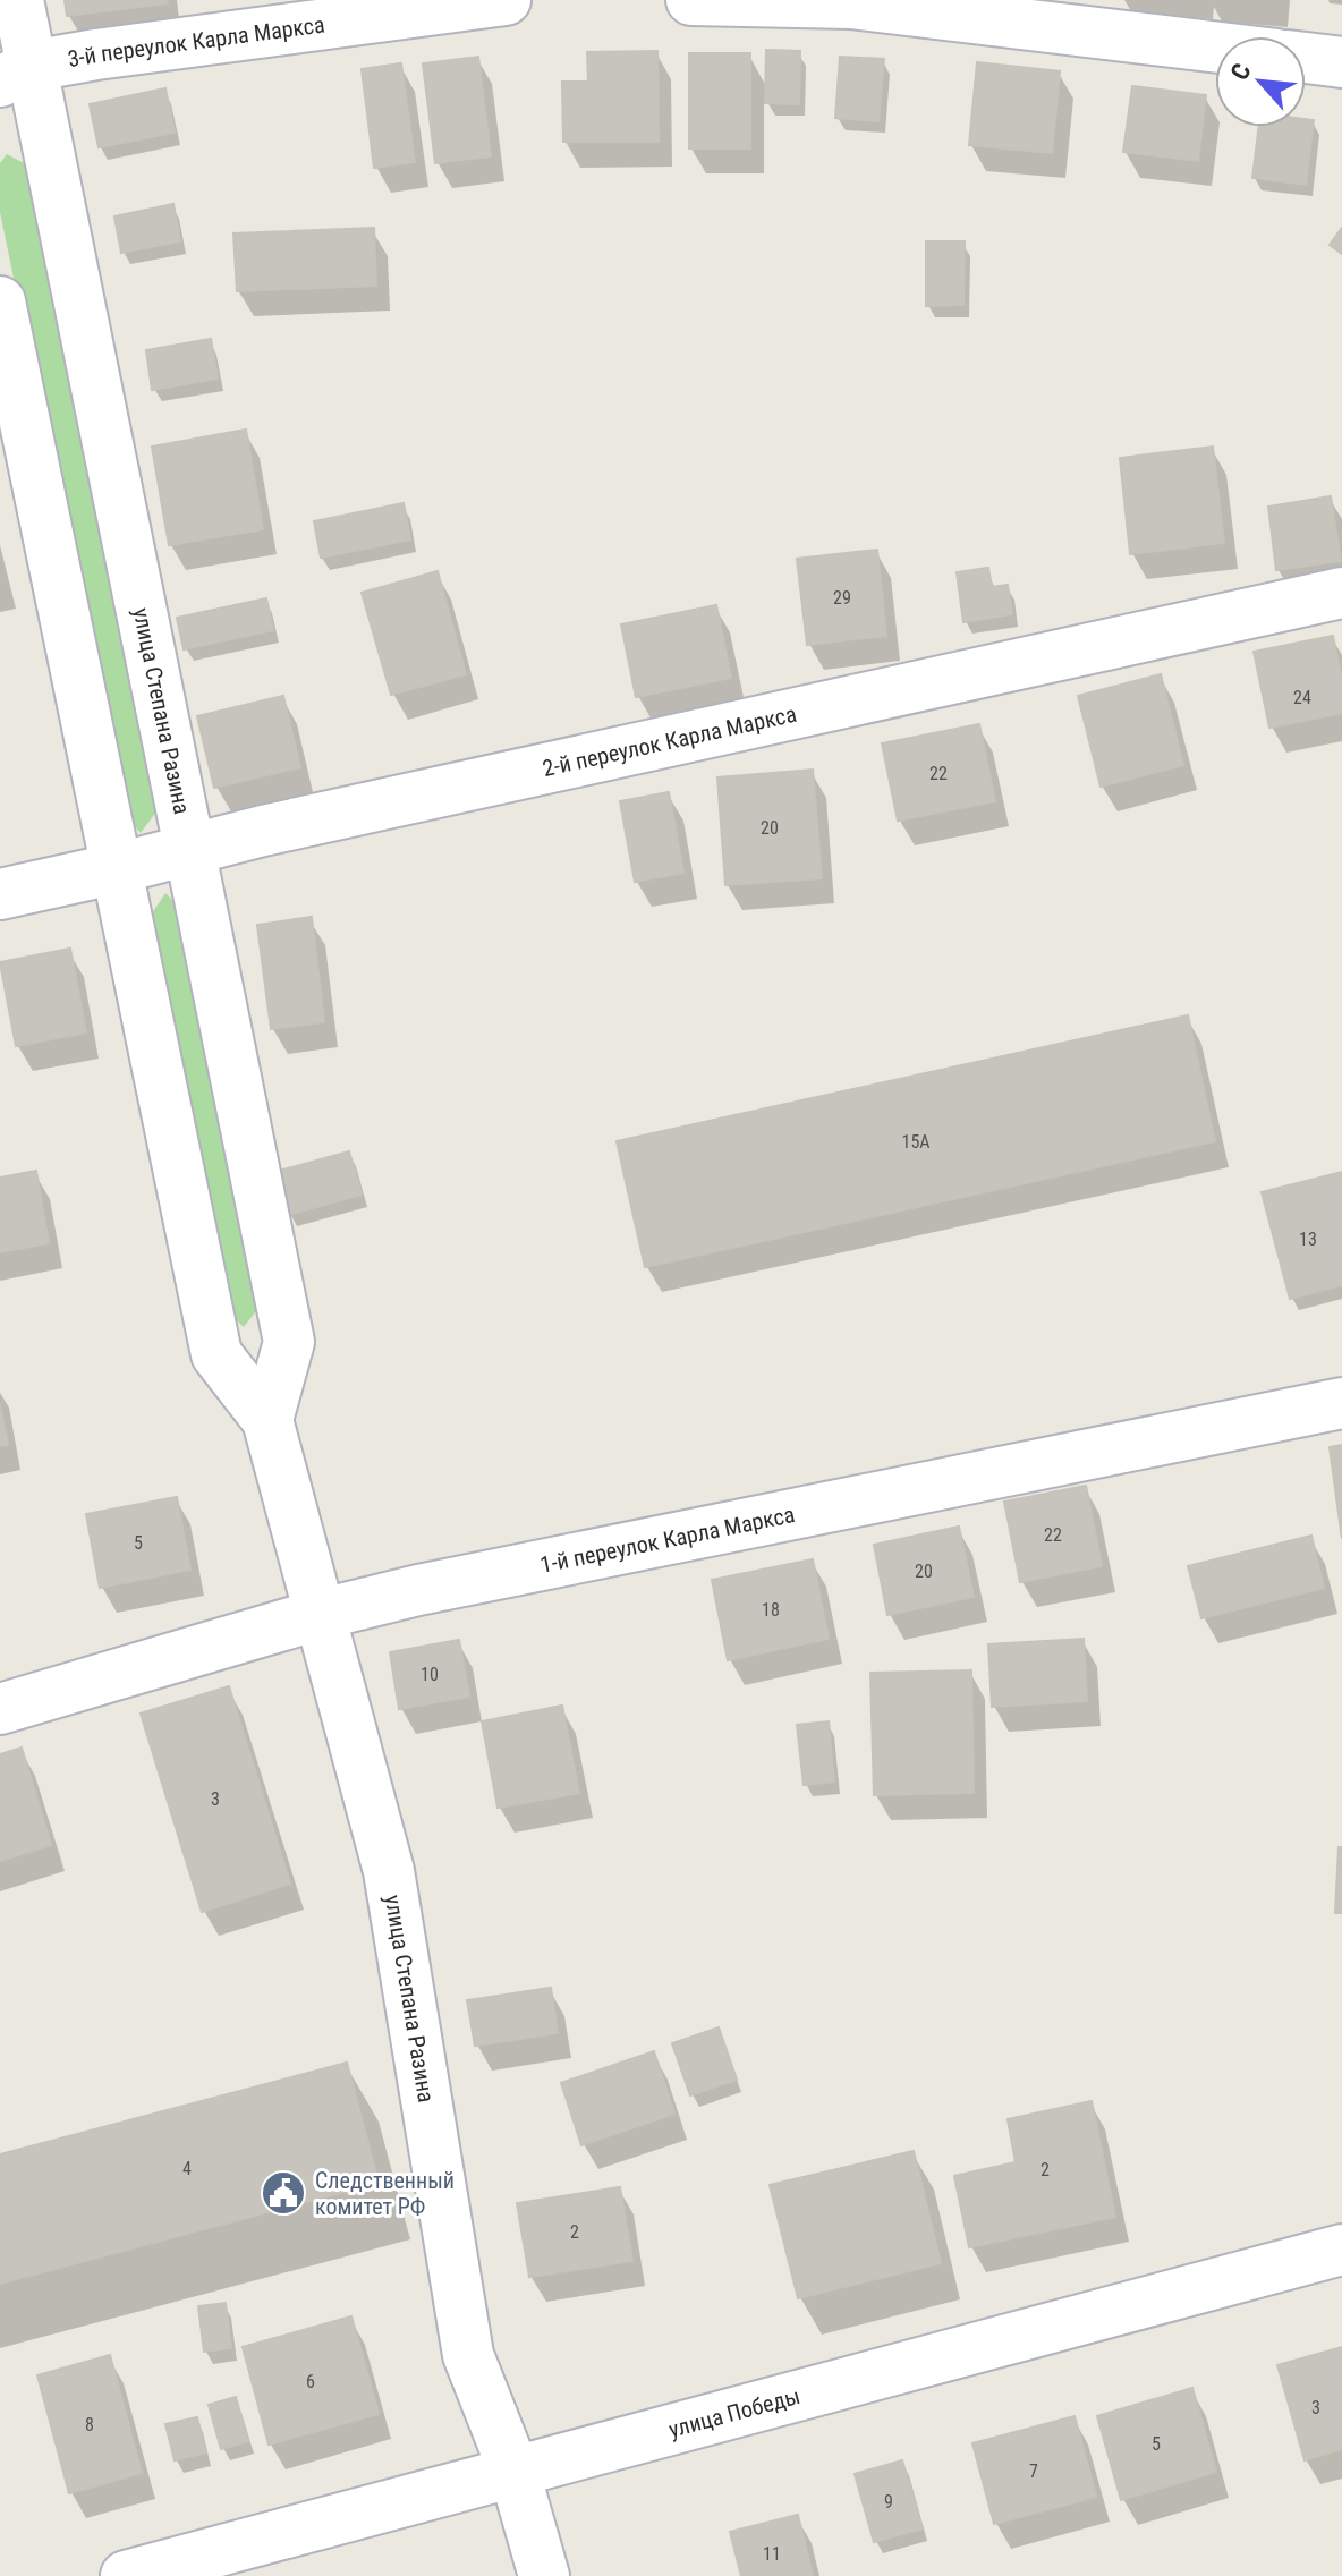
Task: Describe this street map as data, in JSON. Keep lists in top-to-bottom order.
{
  "streets": {
    "street": [
      "3-й переулок Карла Маркса",
      "улица Степана Разина",
      "2-й переулок Карла Маркса",
      "1-й переулок Карла Маркса",
      "улица Победы"
    ]
  },
  "crossings": [
    ["3-й переулок Карла Маркса", "улица Степана Разина"],
    ["улица Степана Разина", "2-й переулок Карла Маркса"],
    ["улица Степана Разина", "1-й переулок Карла Маркса"],
    ["улица Степана Разина", "улица Победы"]
  ],
  "places": {
    "public building": ["Следственный комитет РФ"]
  },
  "house_numbers": [
    "29",
    "24",
    "22",
    "20",
    "15А",
    "13",
    "22",
    "5",
    "20",
    "18",
    "10",
    "3",
    "4",
    "2",
    "2",
    "6",
    "3",
    "8",
    "5",
    "7",
    "9",
    "11"
  ],
  "north": "top left"
}
